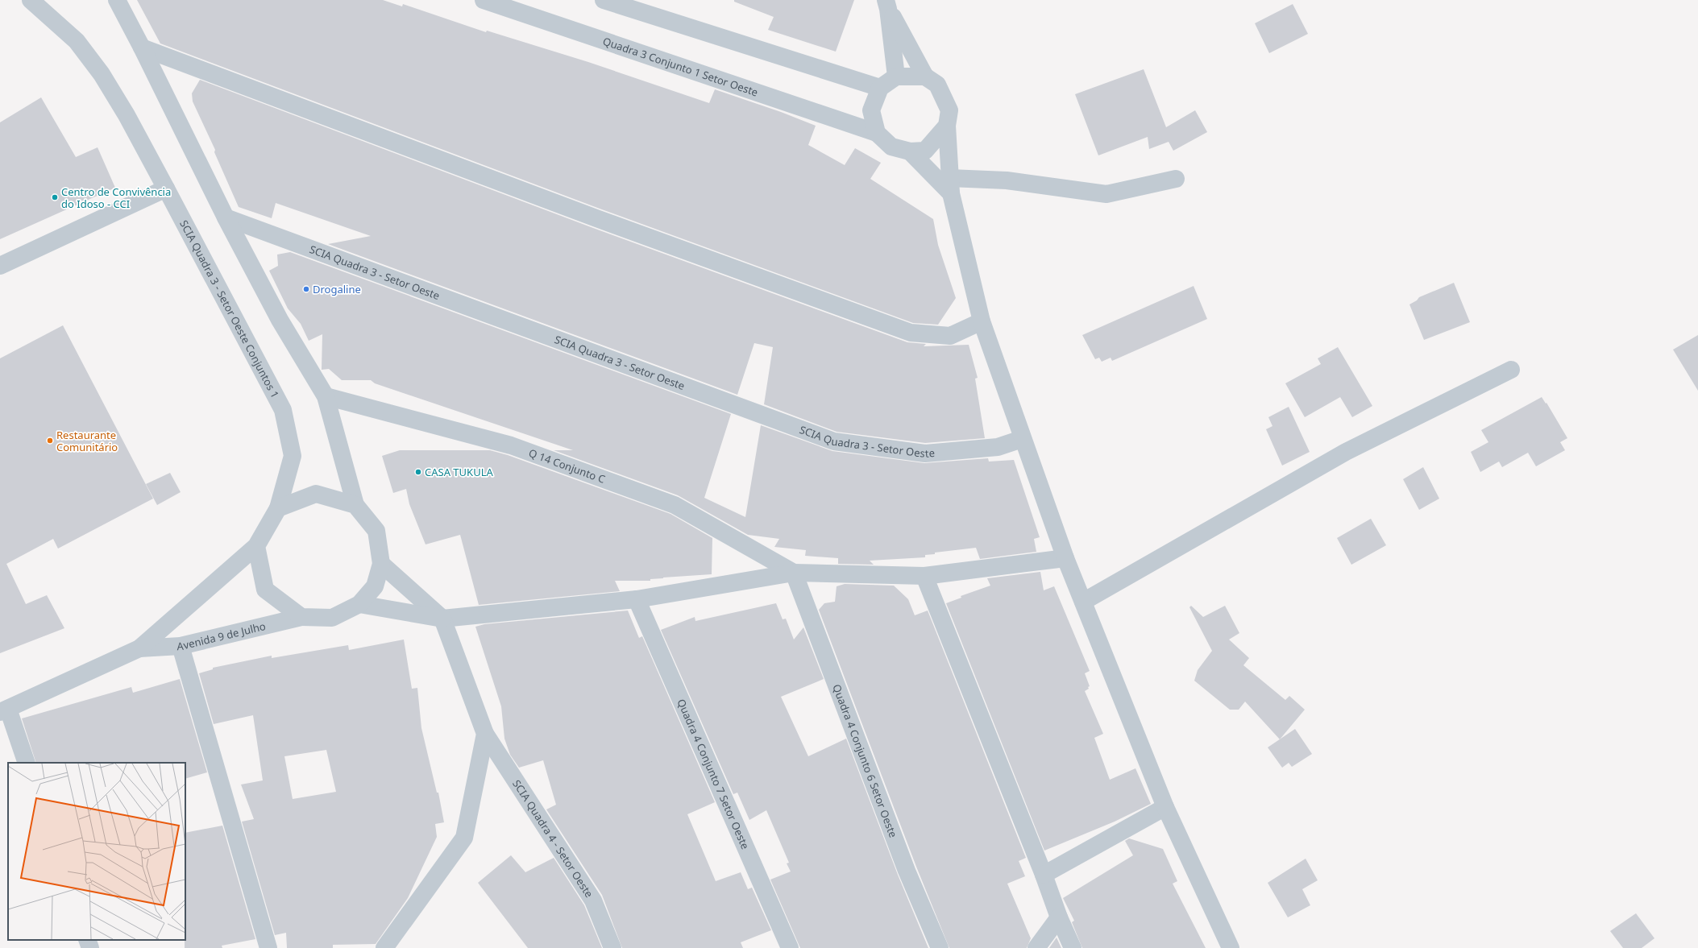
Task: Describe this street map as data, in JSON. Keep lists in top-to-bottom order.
{
  "streets": {
    "street": [
      "Quadra 3 Conjunto 1 Setor Oeste",
      "SCIA Quadra 3 - Setor Oeste",
      "SCIA Quadra 3 - Setor Oeste Conjuntos 1",
      "Q 14 Conjunto C",
      "Avenida 9 de Julho",
      "Quadra 4 Conjunto 6 Setor Oeste",
      "Quadra 4 Conjunto 7 Setor Oeste",
      "SCIA Quadra 4 - Setor Oeste"
    ]
  },
  "crossings": [
    ["SCIA Quadra 3 - Setor Oeste Conjuntos 1", "Avenida 9 de Julho"],
    ["Q 14 Conjunto C", "Quadra 4 Conjunto 6 Setor Oeste"]
  ],
  "places": [
    "Centro de Convivência do Idoso - CCI",
    "Drogaline",
    "Restaurante Comunitário",
    "CASA TUKULA"
  ]
}
